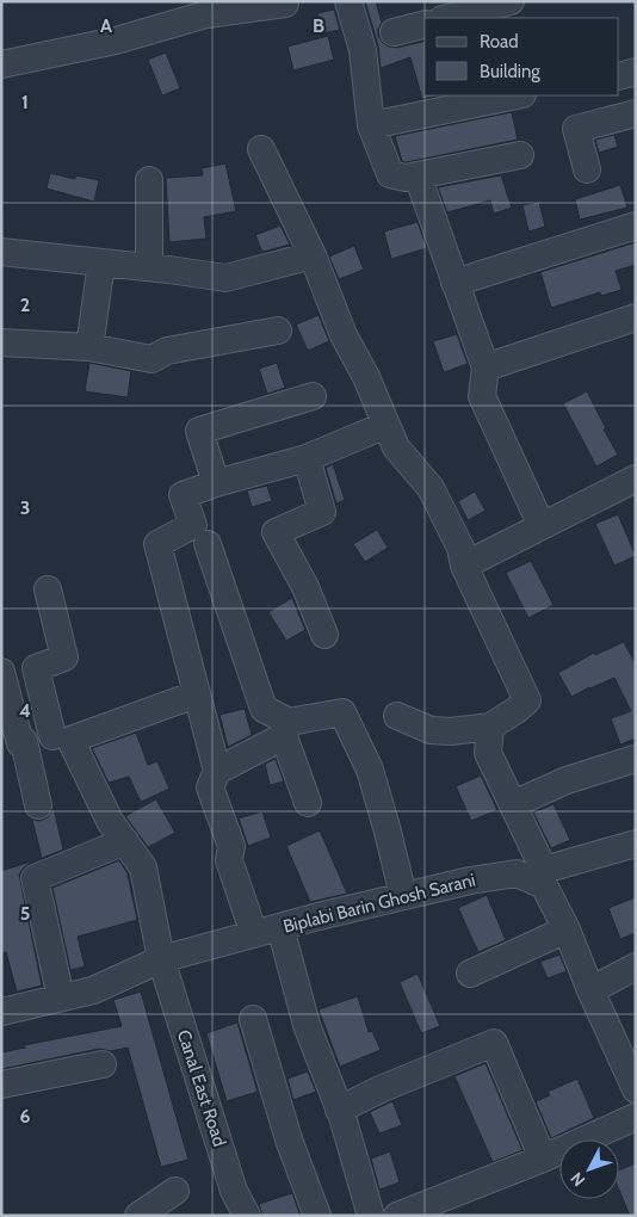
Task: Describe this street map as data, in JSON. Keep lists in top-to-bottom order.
{
  "streets": {
    "street": ["Biplabi Barin Ghosh Sarani", "Canal East Road"]
  },
  "crossings": [
    ["Biplabi Barin Ghosh Sarani", "Canal East Road"]
  ],
  "legend": ["Road", "Building"],
  "north": "bottom left",
  "grid": {
    "columns": ["A", "B"],
    "rows": [
      "1",
      "2",
      "3",
      "4",
      "5",
      "6"
    ]
  }
}
